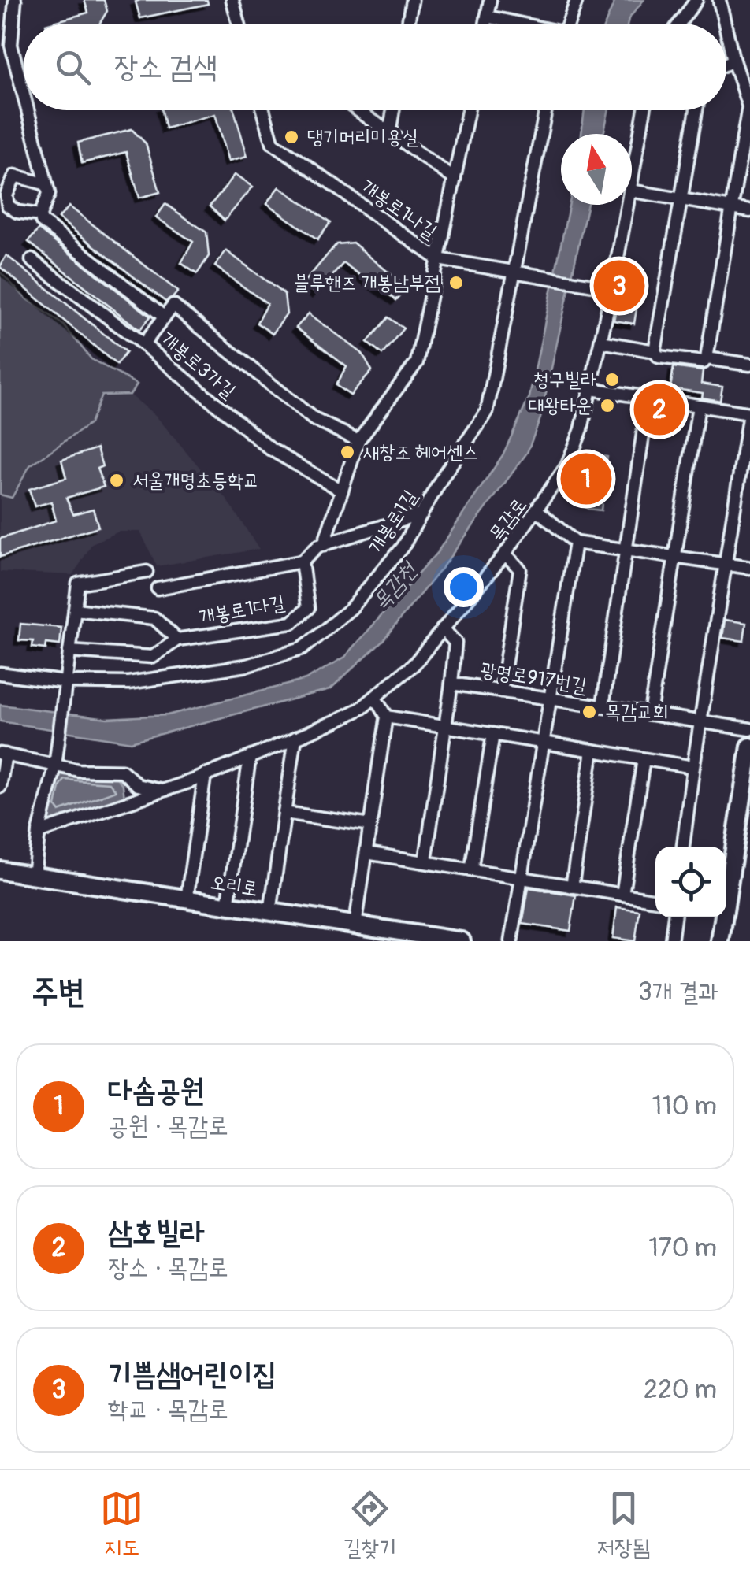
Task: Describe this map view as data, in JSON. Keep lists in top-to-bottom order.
{
  "streets": {
    "main road": ["오리로"],
    "street": [
      "개봉로1나길",
      "개봉로3가길",
      "목감로",
      "개봉로1길",
      "개봉로1다길",
      "광명로917번길"
    ]
  },
  "crossings": [
    ["개봉로1나길", "목감로"],
    ["개봉로1나길", "개봉로1길"],
    ["개봉로1길", "개봉로1다길"]
  ],
  "water": ["목감천"],
  "places": [
    "댕기머리미용실",
    "블루핸즈 개봉남부점",
    "청구빌라",
    "대왕타운",
    "새창조 헤어센스",
    "서울개명초등학교",
    "목감교회"
  ],
  "north": "top",
  "page": {
    "search": "장소 검색",
    "pins": ["3", "2", "1"],
    "heading": ["주변", "3개 결과"],
    "list": [
      {
        "mark": "1",
        "name": "다솜공원",
        "note": "공원 · 목감로",
        "value": "110 m"
      },
      {
        "mark": "2",
        "name": "삼호빌라",
        "note": "장소 · 목감로",
        "value": "170 m"
      },
      {
        "mark": "3",
        "name": "기쁨샘어린이집",
        "note": "학교 · 목감로",
        "value": "220 m"
      }
    ],
    "nav": ["지도", "길찾기", "저장됨"]
  }
}
